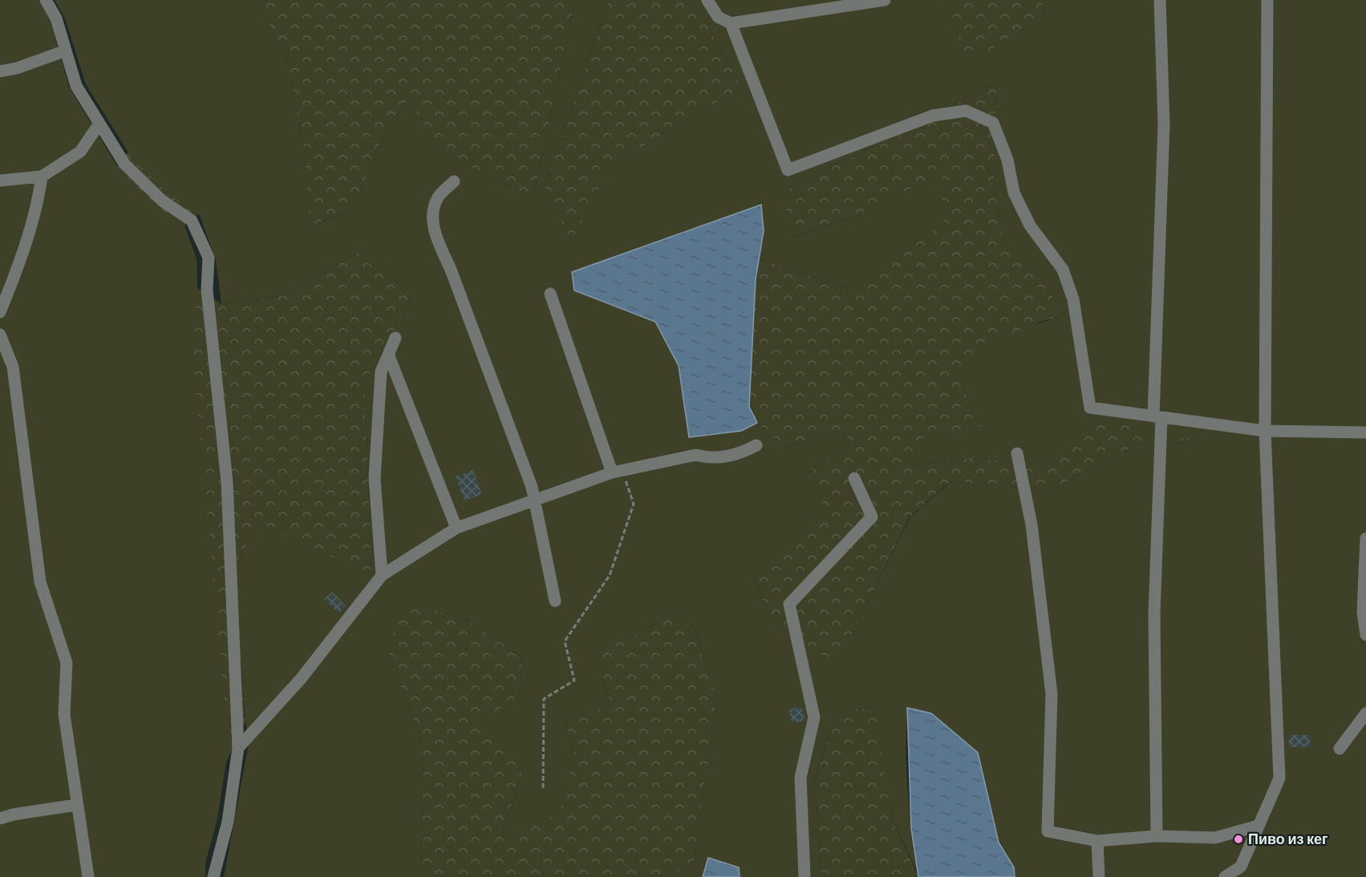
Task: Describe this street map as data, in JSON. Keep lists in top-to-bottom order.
{
  "places": ["Пиво из кег"]
}
